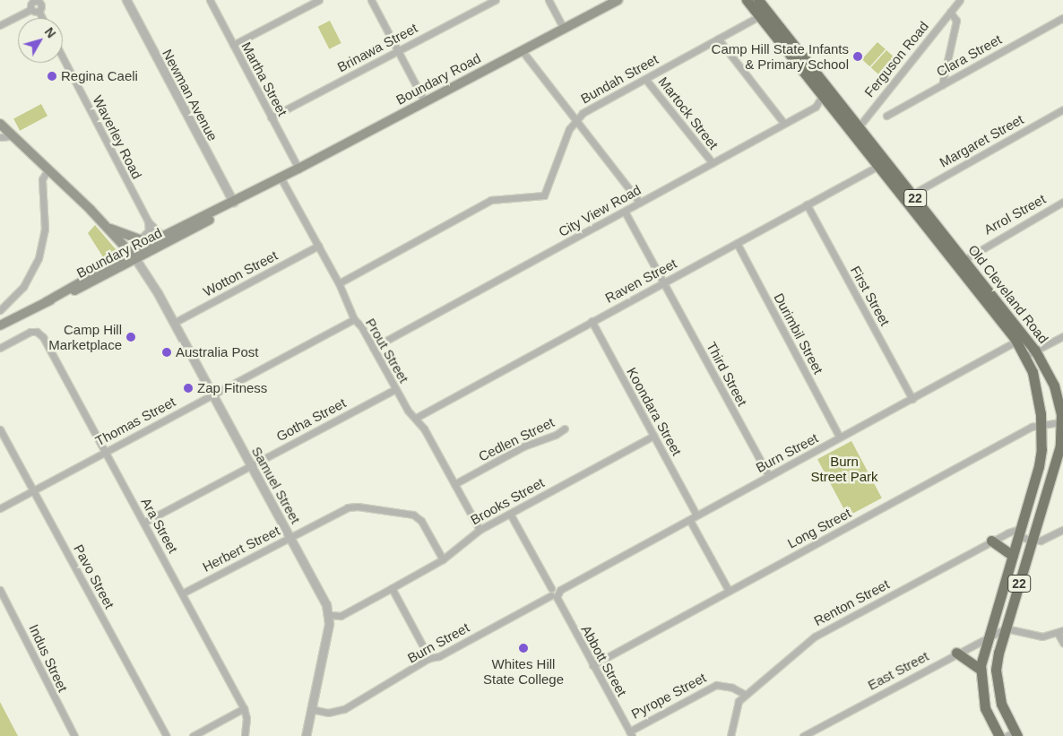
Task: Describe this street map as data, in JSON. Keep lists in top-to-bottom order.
{
  "streets": {
    "highway": ["22", "Old Cleveland Road"],
    "main road": ["Boundary Road"],
    "street": [
      "Brinawa Street",
      "Clara Street",
      "Ferguson Road",
      "Martha Street",
      "Bundah Street",
      "Newman Avenue",
      "Martock Street",
      "Waverley Road",
      "Margaret Street",
      "City View Road",
      "Arrol Street",
      "Wotton Street",
      "Raven Street",
      "First Street",
      "Durimbil Street",
      "Prout Street",
      "Third Street",
      "Koondara Street",
      "Gotha Street",
      "Thomas Street",
      "Cedlen Street",
      "Burn Street",
      "Samuel Street",
      "Brooks Street",
      "Ara Street",
      "Long Street",
      "Herbert Street",
      "Pavo Street",
      "Renton Street",
      "Indus Street",
      "Abbott Street",
      "East Street",
      "Pyrope Street"
    ]
  },
  "crossings": [
    ["Brinawa Street", "Martha Street"],
    ["Ferguson Road", "Old Cleveland Road"],
    ["Martha Street", "Boundary Road"],
    ["Boundary Road", "Newman Avenue"],
    ["Boundary Road", "Waverley Road"],
    ["Boundary Road", "Prout Street"],
    ["Boundary Road", "Samuel Street"],
    ["Bundah Street", "Martock Street"],
    ["Bundah Street", "Old Cleveland Road"],
    ["Bundah Street", "Prout Street"],
    ["Martock Street", "City View Road"],
    ["Margaret Street", "Old Cleveland Road"],
    ["City View Road", "Old Cleveland Road"],
    ["City View Road", "Prout Street"],
    ["City View Road", "Third Street"],
    ["Arrol Street", "Old Cleveland Road"],
    ["Wotton Street", "Prout Street"],
    ["Wotton Street", "Samuel Street"],
    ["Raven Street", "Old Cleveland Road"],
    ["Raven Street", "First Street"],
    ["Raven Street", "Durimbil Street"],
    ["Raven Street", "Prout Street"],
    ["Raven Street", "Third Street"],
    ["Raven Street", "Koondara Street"],
    ["Old Cleveland Road", "Burn Street"],
    ["Old Cleveland Road", "Long Street"],
    ["Old Cleveland Road", "Renton Street"],
    ["Old Cleveland Road", "East Street"],
    ["First Street", "Burn Street"],
    ["Durimbil Street", "Burn Street"],
    ["Prout Street", "Gotha Street"],
    ["Prout Street", "Thomas Street"],
    ["Prout Street", "Cedlen Street"],
    ["Prout Street", "Brooks Street"],
    ["Third Street", "Burn Street"],
    ["Koondara Street", "Burn Street"],
    ["Koondara Street", "Brooks Street"],
    ["Gotha Street", "Samuel Street"],
    ["Gotha Street", "Ara Street"],
    ["Thomas Street", "Samuel Street"],
    ["Thomas Street", "Ara Street"],
    ["Thomas Street", "Pavo Street"],
    ["Burn Street", "Abbott Street"],
    ["Samuel Street", "Brooks Street"],
    ["Samuel Street", "Herbert Street"],
    ["Brooks Street", "Herbert Street"],
    ["Brooks Street", "Abbott Street"],
    ["Ara Street", "Herbert Street"],
    ["Long Street", "Abbott Street"],
    ["Renton Street", "Pyrope Street"],
    ["Abbott Street", "Pyrope Street"]
  ],
  "parks": ["Burn Street Park"],
  "places": [
    "Camp Hill State Infants & Primary School",
    "Regina Caeli",
    "Camp Hill Marketplace",
    "Australia Post",
    "Zap Fitness",
    "Whites Hill State College"
  ],
  "north": "top right"
}
